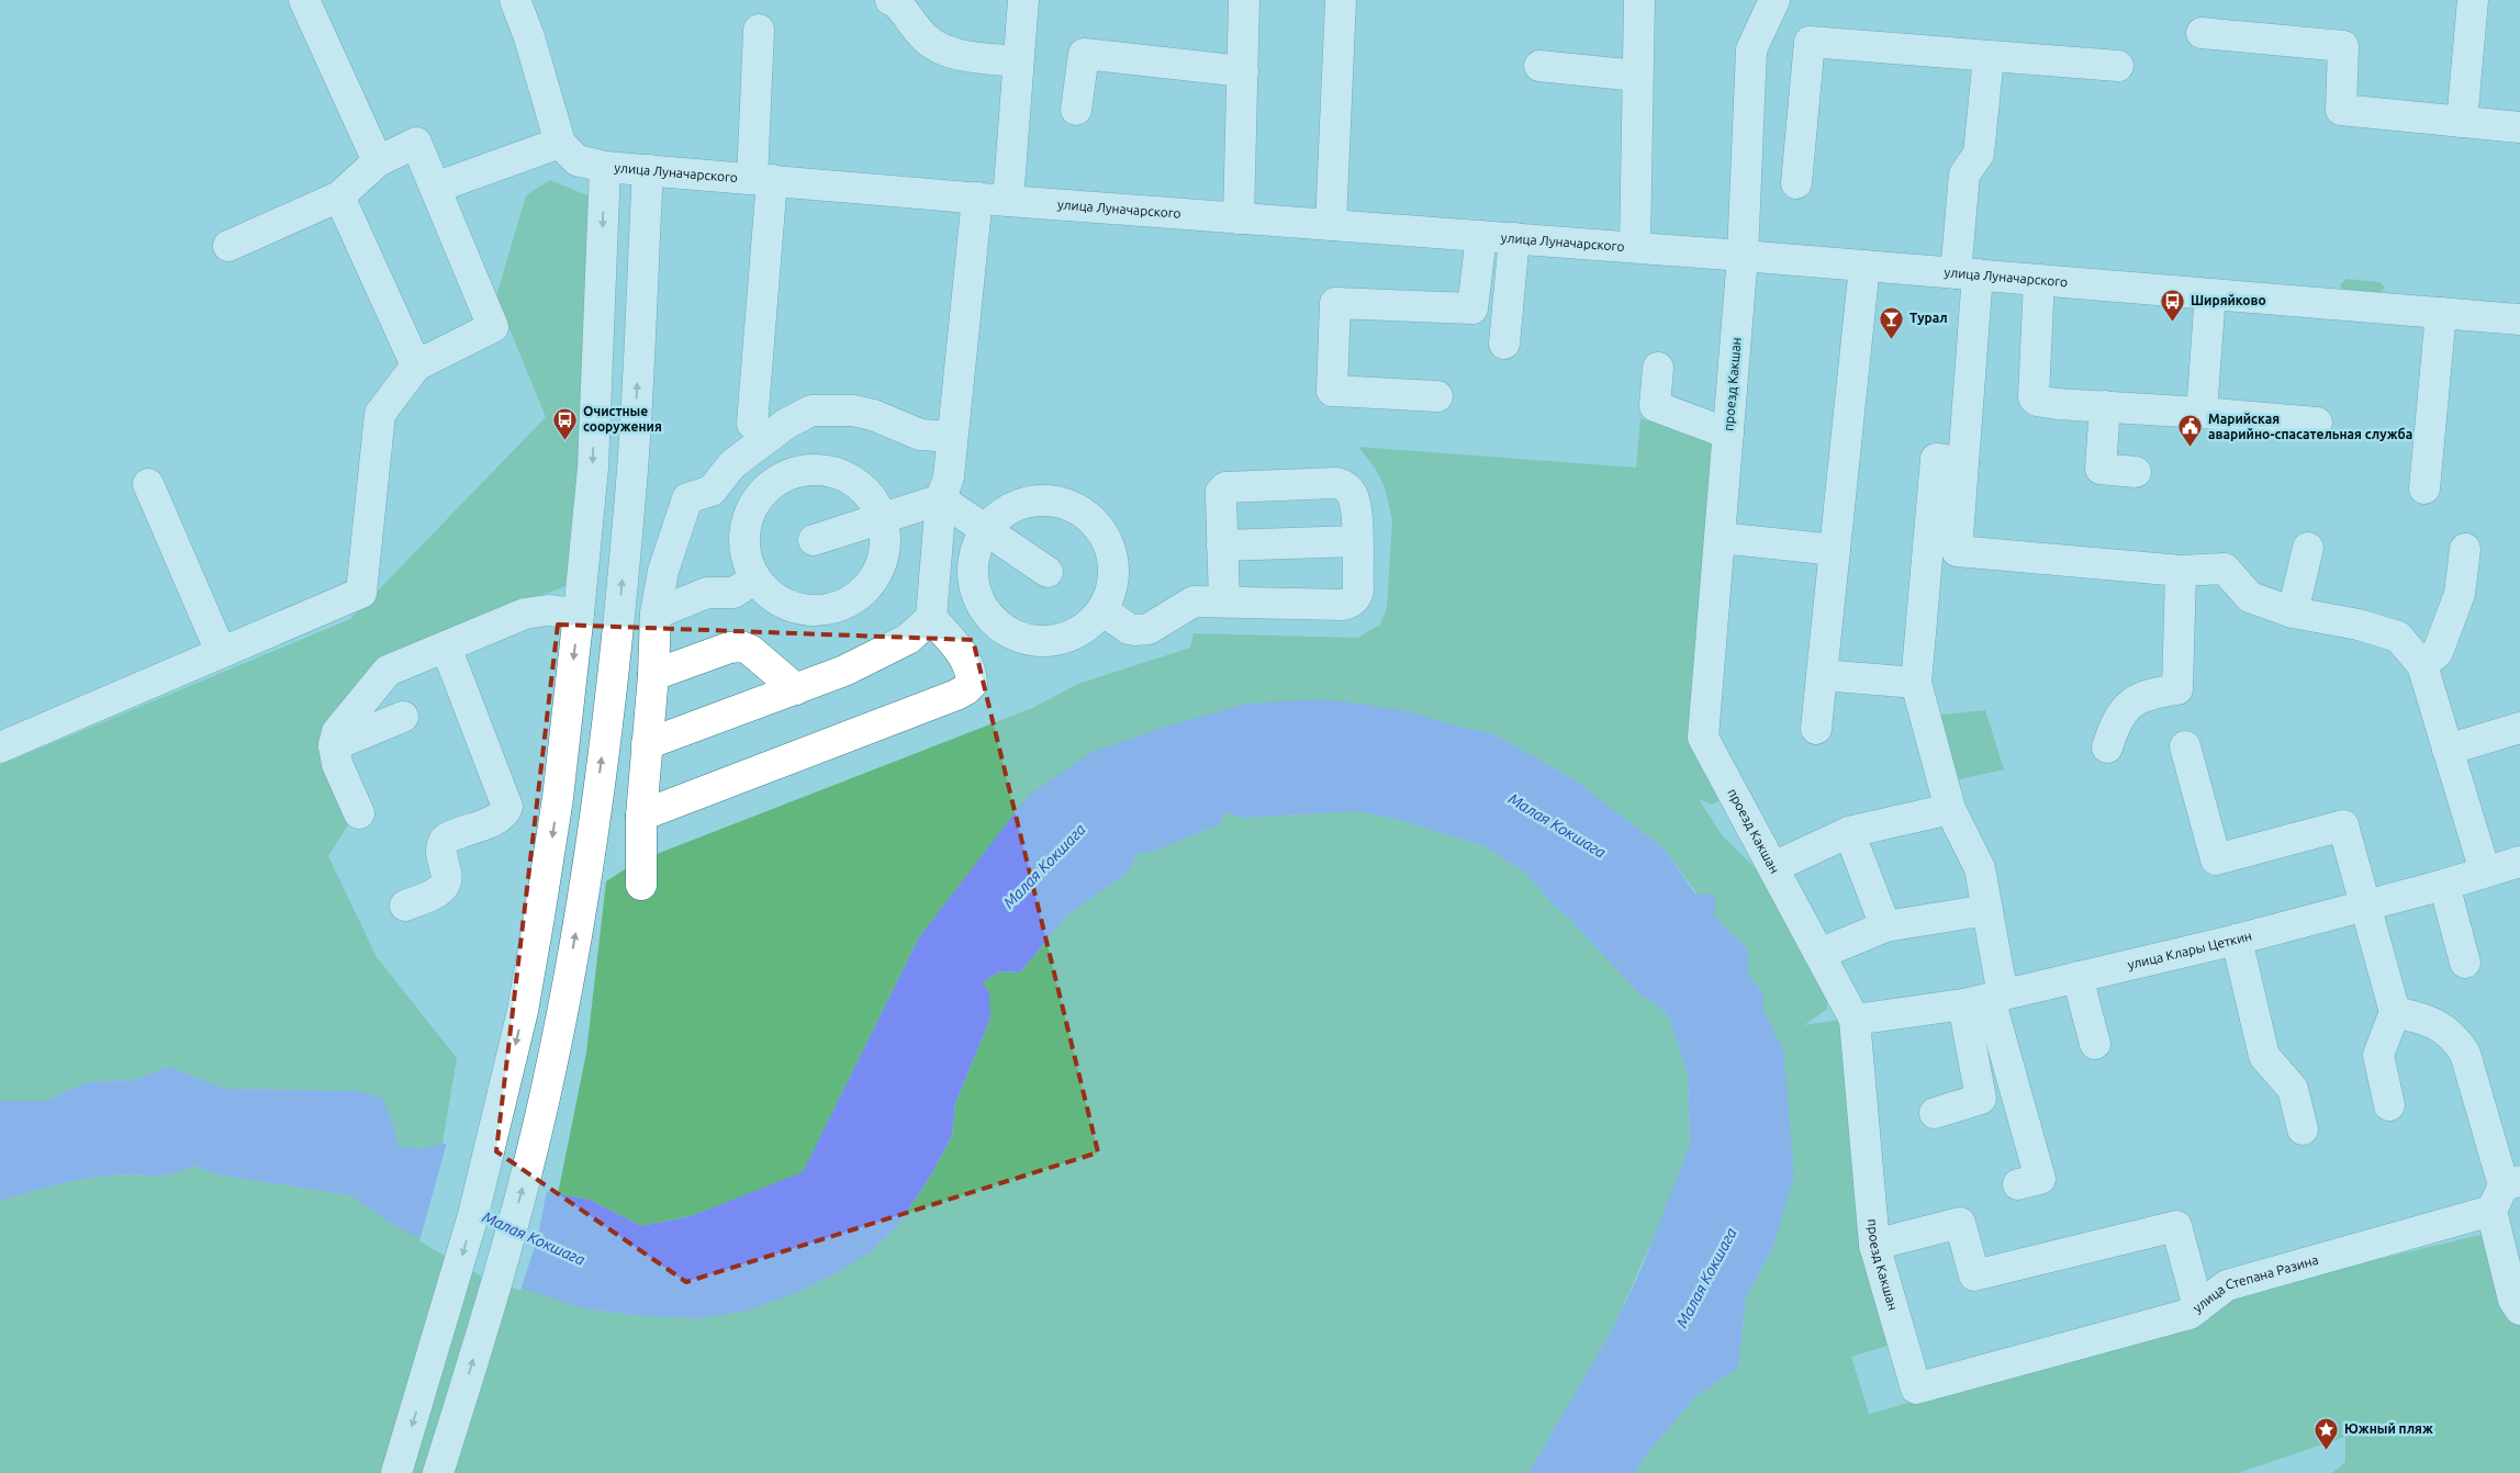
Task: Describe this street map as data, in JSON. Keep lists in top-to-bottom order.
{
  "streets": {
    "main road": [
      "улица Луначарского",
      "проезд Какшан",
      "улица Клары Цеткин",
      "улица Степана Разина"
    ]
  },
  "crossings": [
    ["улица Луначарского", "проезд Какшан"],
    ["проезд Какшан", "улица Клары Цеткин"],
    ["проезд Какшан", "улица Степана Разина"]
  ],
  "water": ["Малая Кокшага"],
  "places": {
    "bus stop": ["Ширяйково", "Очистные сооружения"],
    "bar": ["Турал"],
    "public building": ["Марийская аварийно-спасательная служба"],
    "place": ["Южный пляж"]
  }
}
